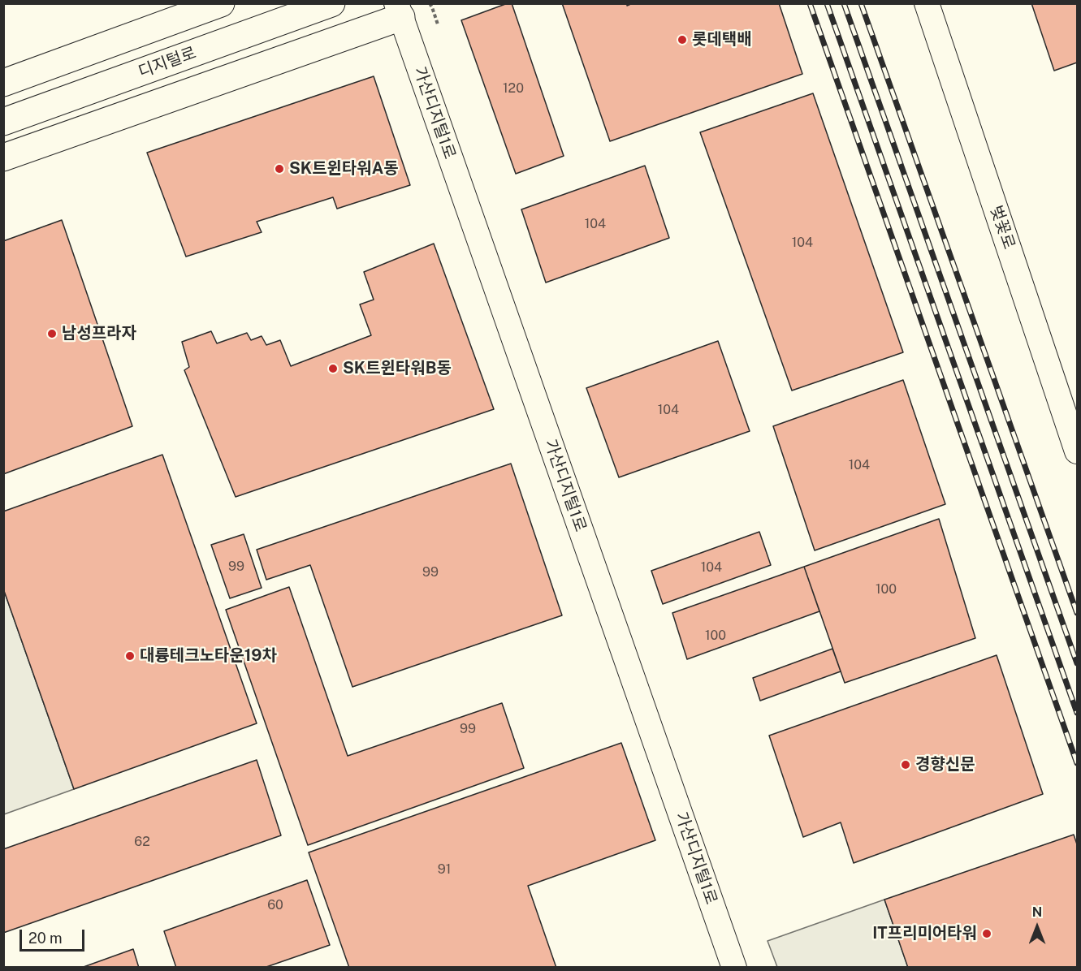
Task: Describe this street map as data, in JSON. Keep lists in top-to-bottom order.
{
  "streets": {
    "main road": ["디지털로"],
    "street": ["가산디지털1로", "벚꽃로"]
  },
  "places": [
    "롯데택배",
    "SK트윈타워A동",
    "남성프라자",
    "SK트윈타워B동",
    "대륭테크노타운19차",
    "경향신문",
    "IT프리미어타워"
  ],
  "house_numbers": [
    "120",
    "104",
    "104",
    "104",
    "104",
    "99",
    "104",
    "99",
    "100",
    "100",
    "99",
    "62",
    "91",
    "60"
  ],
  "scale_bar": "20 m",
  "north": "top"
}
